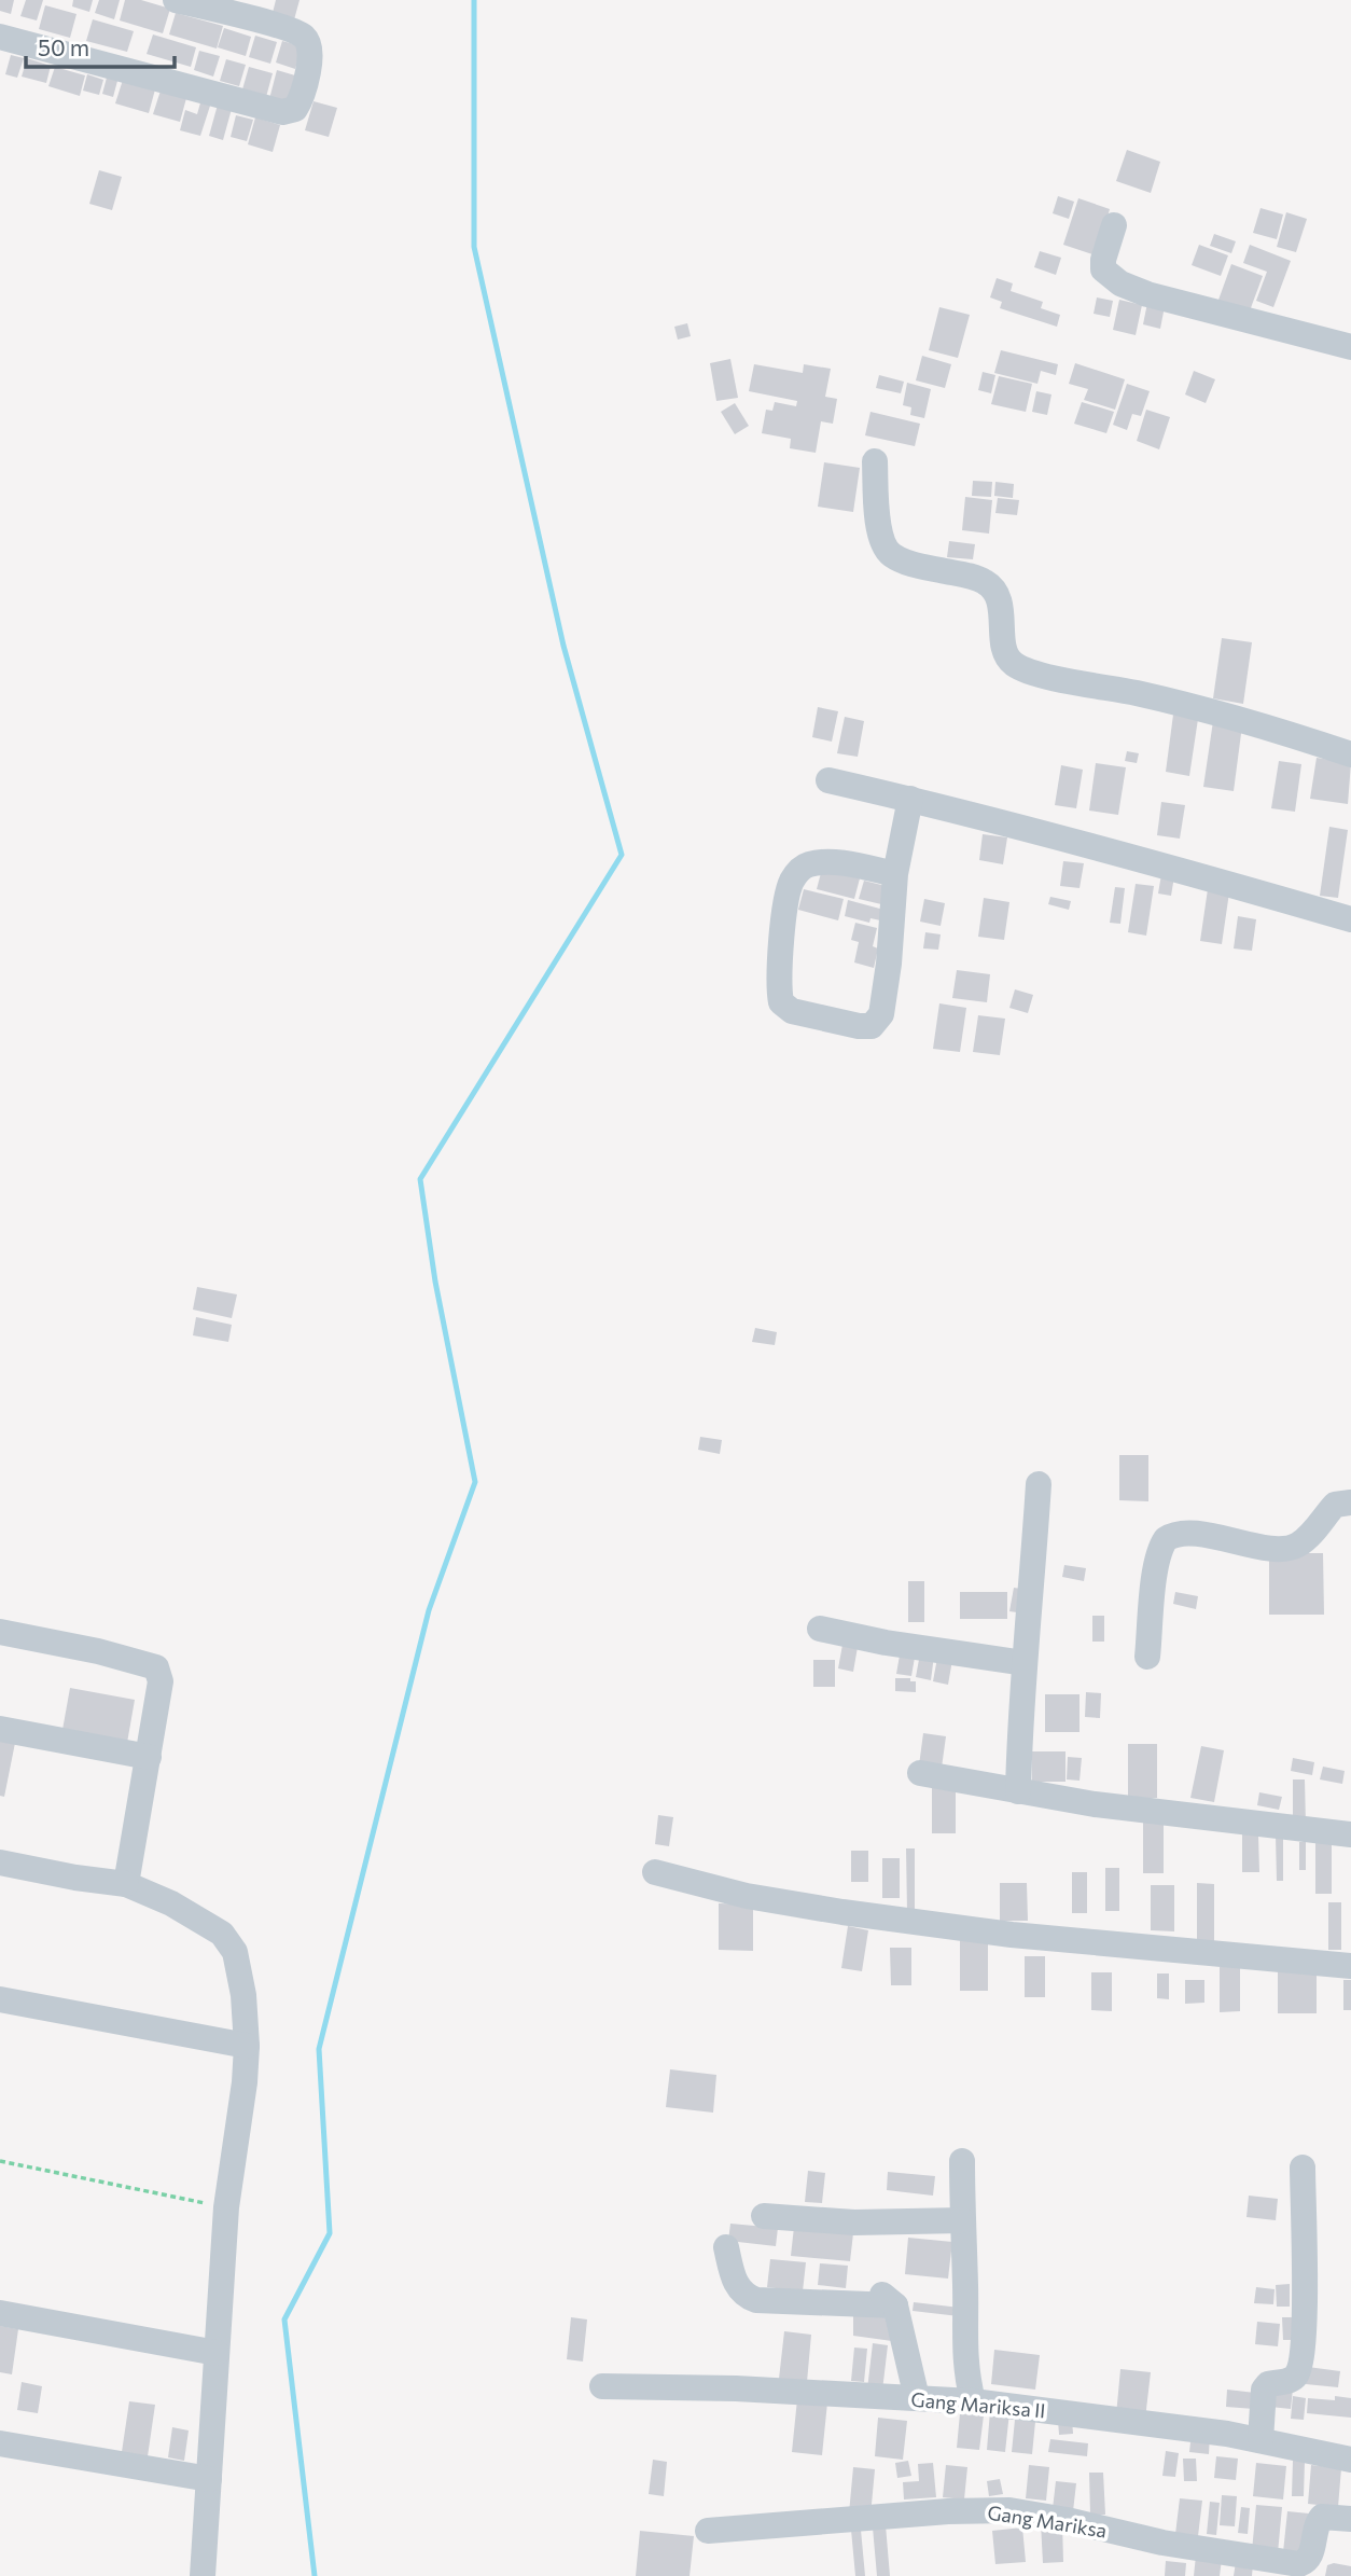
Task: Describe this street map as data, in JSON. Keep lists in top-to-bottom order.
{
  "streets": {
    "street": ["Gang Mariksa II", "Gang Mariksa"]
  },
  "scale_bar": "50 m"
}
